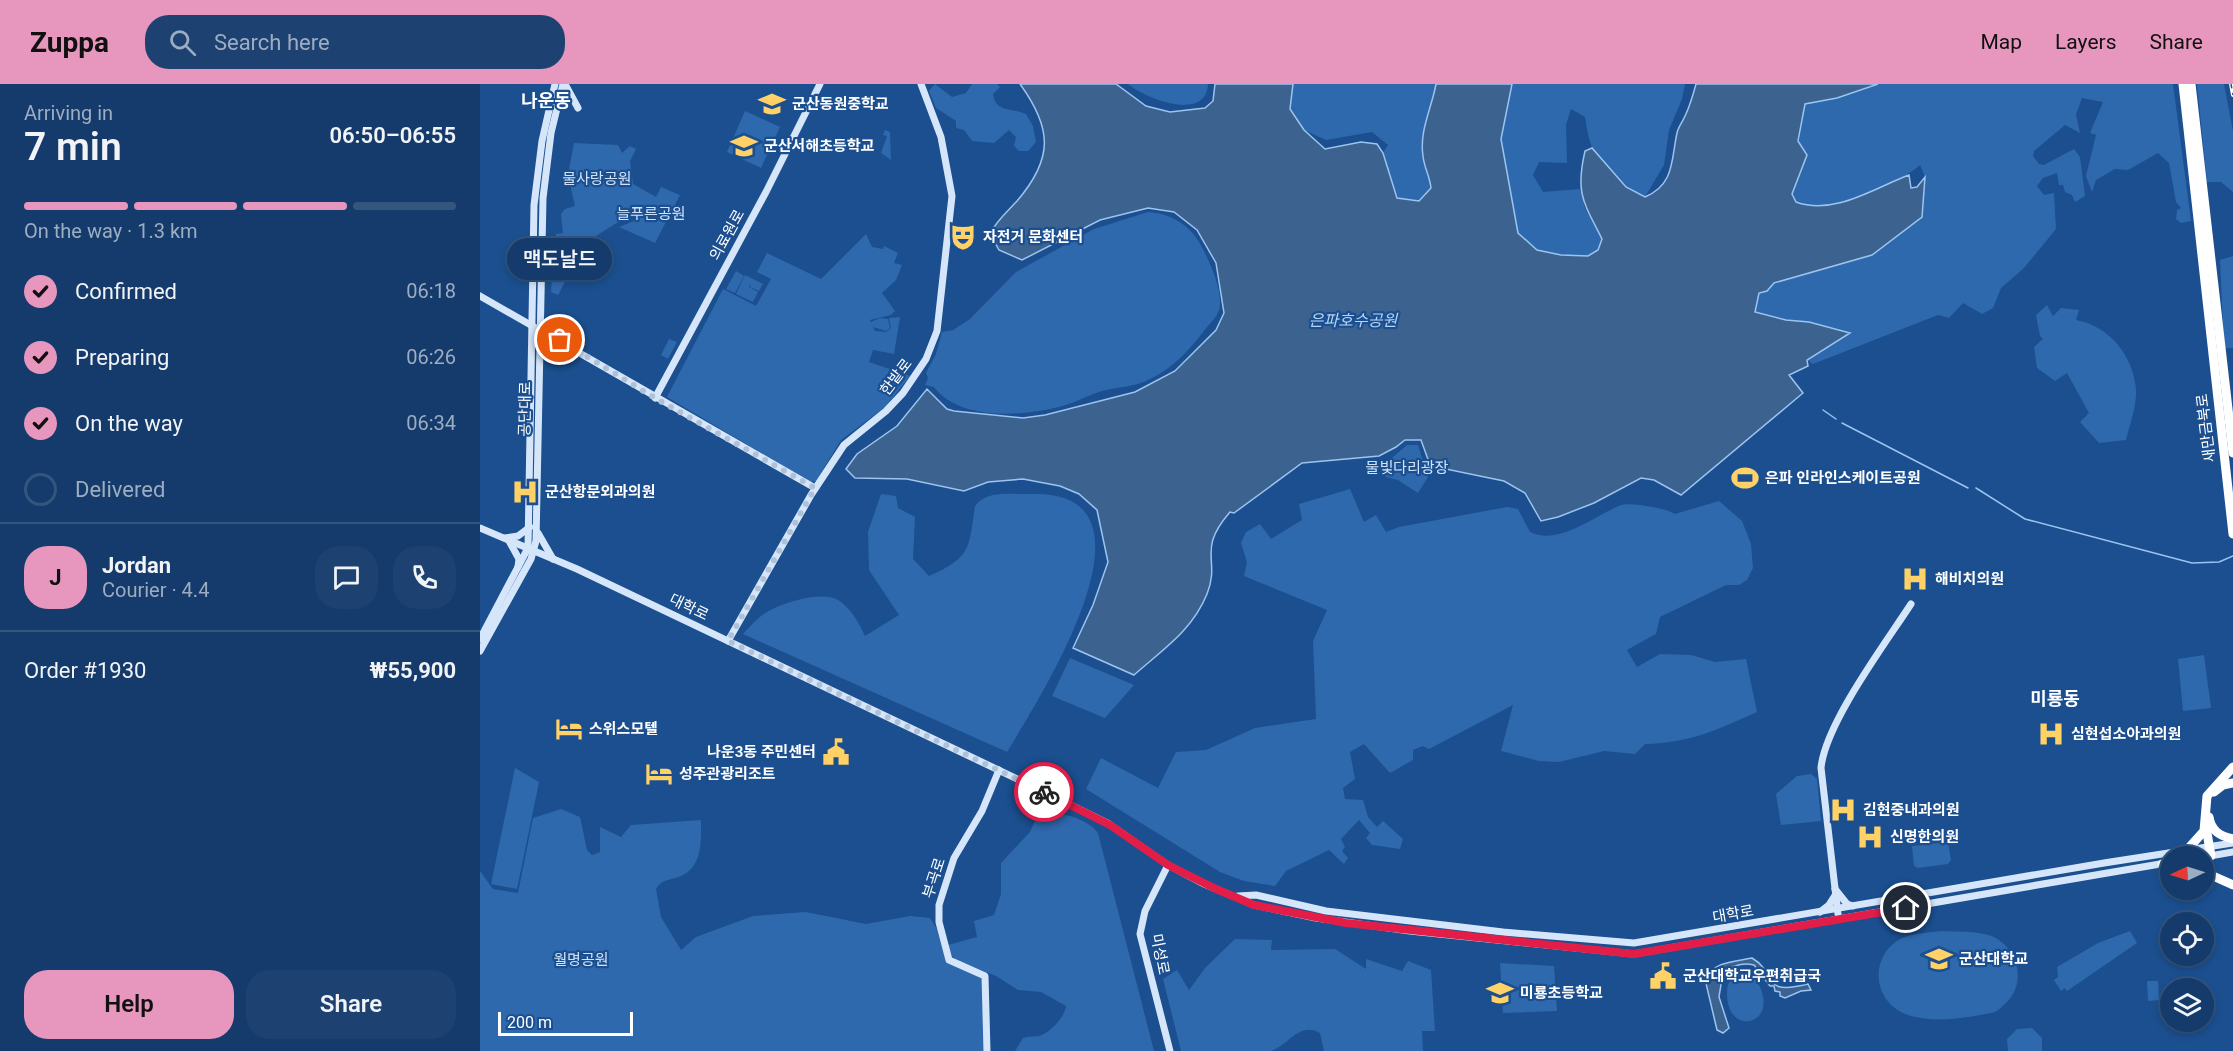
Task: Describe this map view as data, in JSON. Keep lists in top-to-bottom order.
{
  "streets": {
    "highway": ["새만금북로"],
    "street": [
      "의료원로",
      "한밭로",
      "공단대로",
      "대학로",
      "부곡로",
      "미성로"
    ]
  },
  "crossings": [
    ["한밭로", "대학로"],
    ["공단대로", "대학로"],
    ["대학로", "부곡로"],
    ["대학로", "미성로"]
  ],
  "districts": ["나운동", "미룡동"],
  "water": ["은파호수공원"],
  "parks": [
    "물사랑공원",
    "늘푸른공원",
    "물빛다리광장",
    "월명공원"
  ],
  "places": {
    "school or university": [
      "군산동원중학교",
      "군산서해초등학교",
      "군산대학교",
      "미룡초등학교"
    ],
    "theatre": ["자전거 문화센터"],
    "other": ["맥도날드"],
    "sports": ["은파 인라인스케이트공원"],
    "hospital": [
      "군산항문외과의원",
      "해비치의원",
      "심현섭소아과의원",
      "김현중내과의원",
      "신명한의원"
    ],
    "hotel": ["스위스모텔", "성주관광리조트"],
    "public building": ["나운3동 주민센터", "군산대학교우편취급국"]
  },
  "scale_bar": "200 m",
  "north": "left",
  "page": {
    "header": "Zuppa",
    "search": "Search here",
    "nav": ["Map", "Layers", "Share"],
    "heading": ["7 min", "Arriving in", "06:50–06:55"],
    "panel": [
      "Jordan",
      "Courier · 4.4",
      "Order #1930",
      "₩55,900"
    ],
    "bar": "On the way · 1.3 km",
    "bubble": "맥도날드",
    "list": [
      ["Confirmed", "06:18"],
      ["Preparing", "06:26"],
      ["On the way", "06:34"],
      "Delivered"
    ],
    "round": "J",
    "buttons": ["Help", "Share"],
    "scale": "200 m"
  }
}
